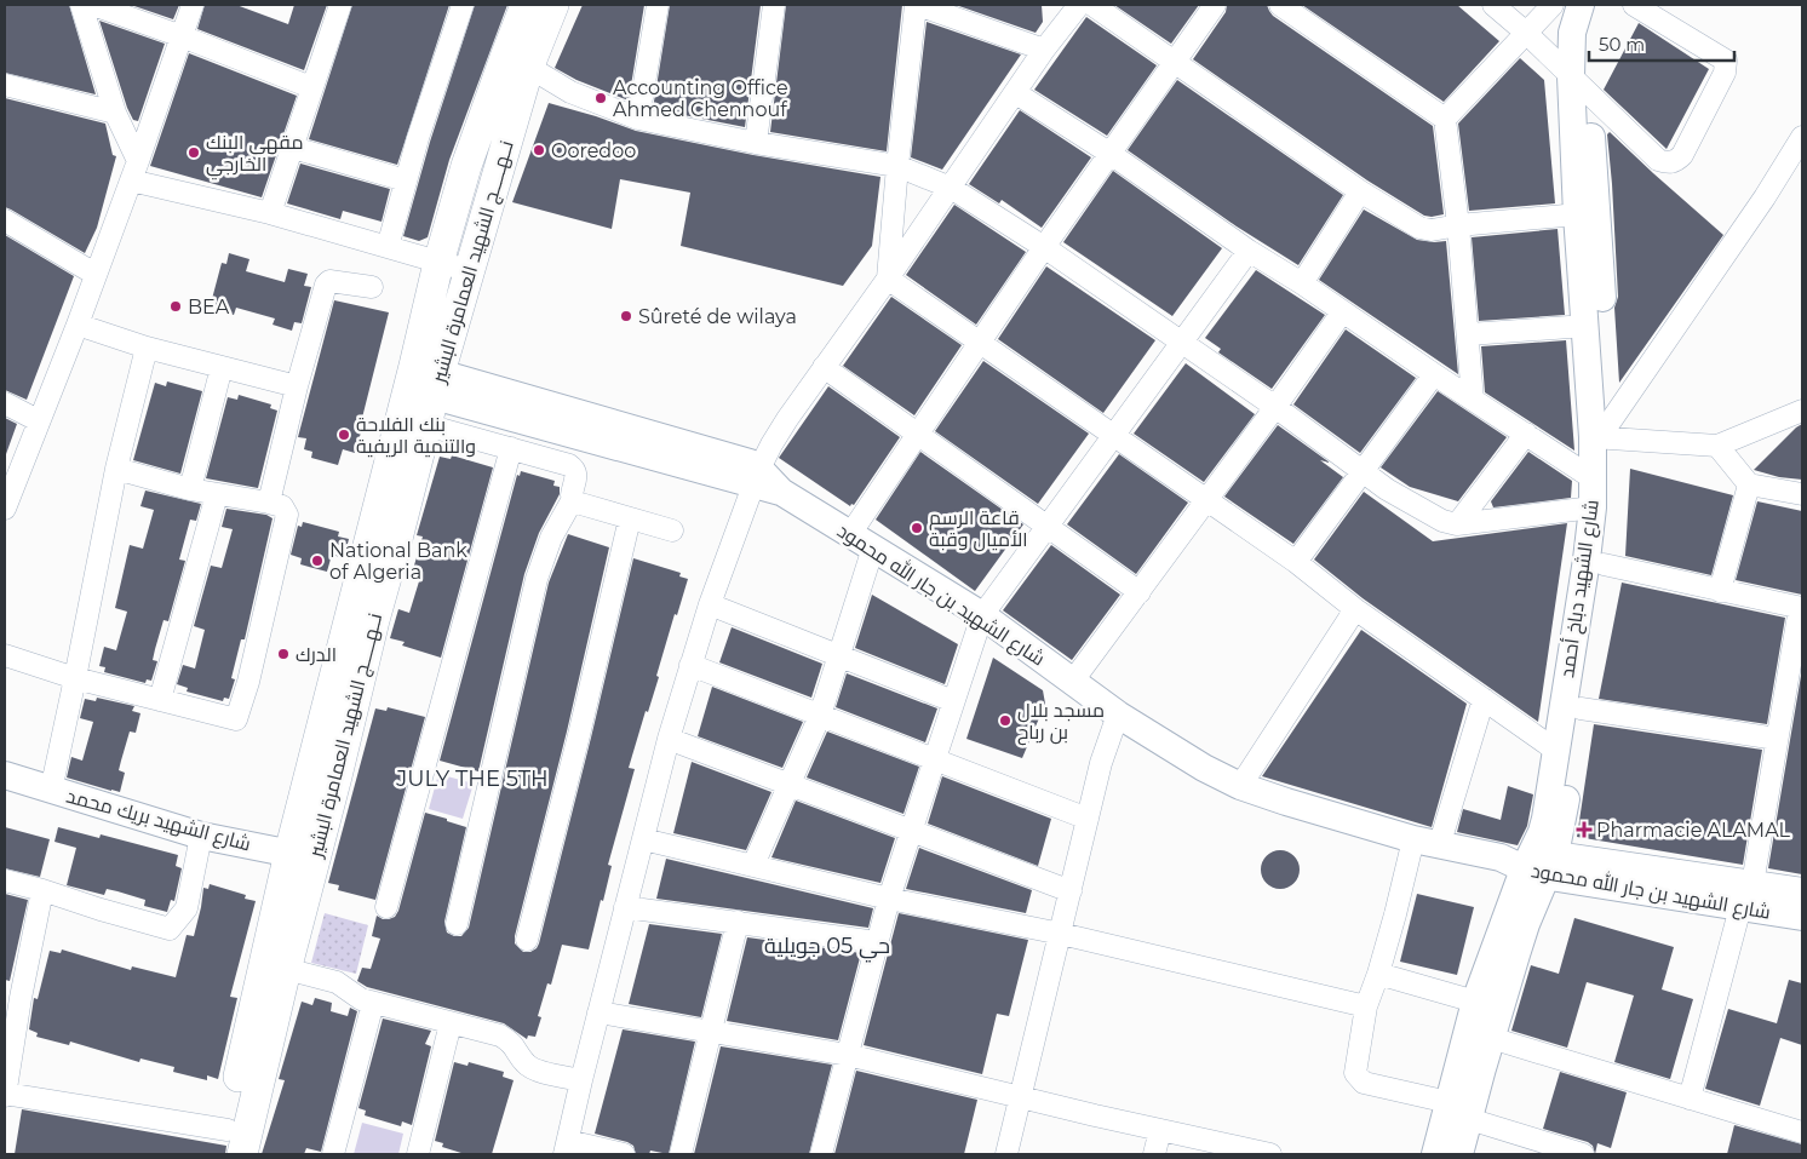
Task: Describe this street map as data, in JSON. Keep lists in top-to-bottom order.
{
  "streets": {
    "main road": ["نــهـــــج الشهيد العمامرة البشير"],
    "street": ["شارع الشهيد دباخ أحمد", "شارع الشهيد بن جار الله محمود", "شارع الشهيد بريك محمد"]
  },
  "crossings": [
    ["نــهـــــج الشهيد العمامرة البشير", "شارع الشهيد بريك محمد"],
    ["شارع الشهيد دباخ أحمد", "شارع الشهيد بن جار الله محمود"]
  ],
  "districts": ["JULY THE 5TH", "حي 05 جويلية"],
  "places": {
    "other": [
      "Accounting Office Ahmed Chennouf",
      "Ooredoo",
      "مقهى البنك الخارجي",
      "BEA",
      "Sûreté de wilaya",
      "بنك الفلاحة والتنمية الريفية",
      "قاعة الرسم الأميال وقبة",
      "National Bank of Algeria",
      "الدرك",
      "مسجد بلال بن رباح"
    ],
    "health": ["Pharmacie ALAMAL"]
  },
  "scale_bar": "50 m"
}
